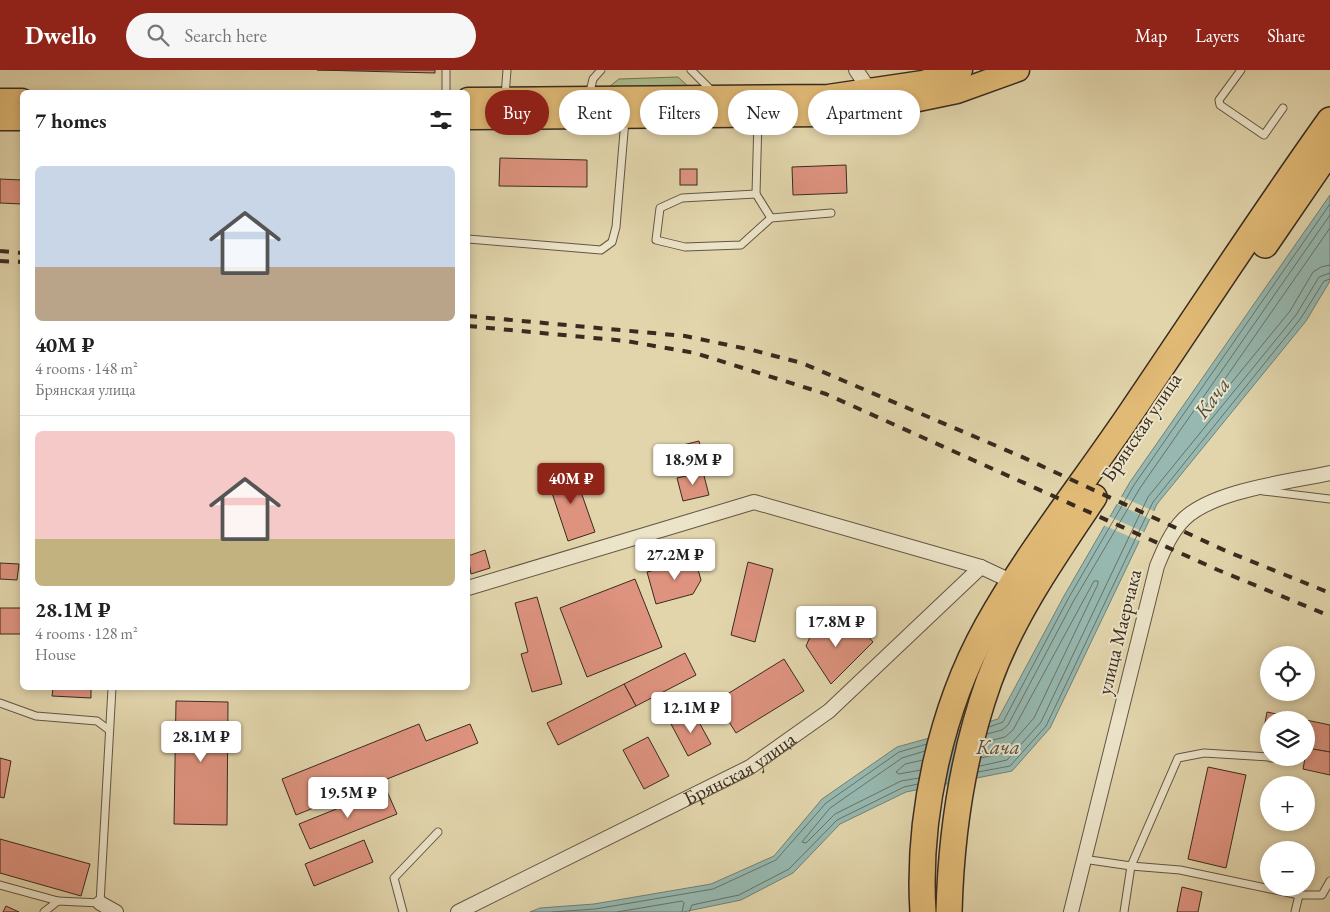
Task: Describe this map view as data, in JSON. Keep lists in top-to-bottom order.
{
  "streets": {
    "highway": ["Брянская улица"],
    "street": ["улица Маерчака"]
  },
  "water": ["Кача"],
  "page": {
    "header": "Dwello",
    "search": "Search here",
    "nav": ["Map", "Layers", "Share"],
    "chip": [
      "Buy",
      "Rent",
      "Filters",
      "New",
      "Apartment"
    ],
    "heading": "7 homes",
    "list": [
      {
        "name": "40M ₽",
        "note": "4 rooms · 148 m² · Брянская улица"
      },
      {
        "name": "28.1M ₽",
        "note": "4 rooms · 128 m² · House"
      }
    ],
    "price": [
      "18.9M ₽",
      "40M ₽",
      "27.2M ₽",
      "17.8M ₽",
      "12.1M ₽",
      "28.1M ₽",
      "19.5M ₽"
    ],
    "map_buttons": ["+", "−"]
  }
}
